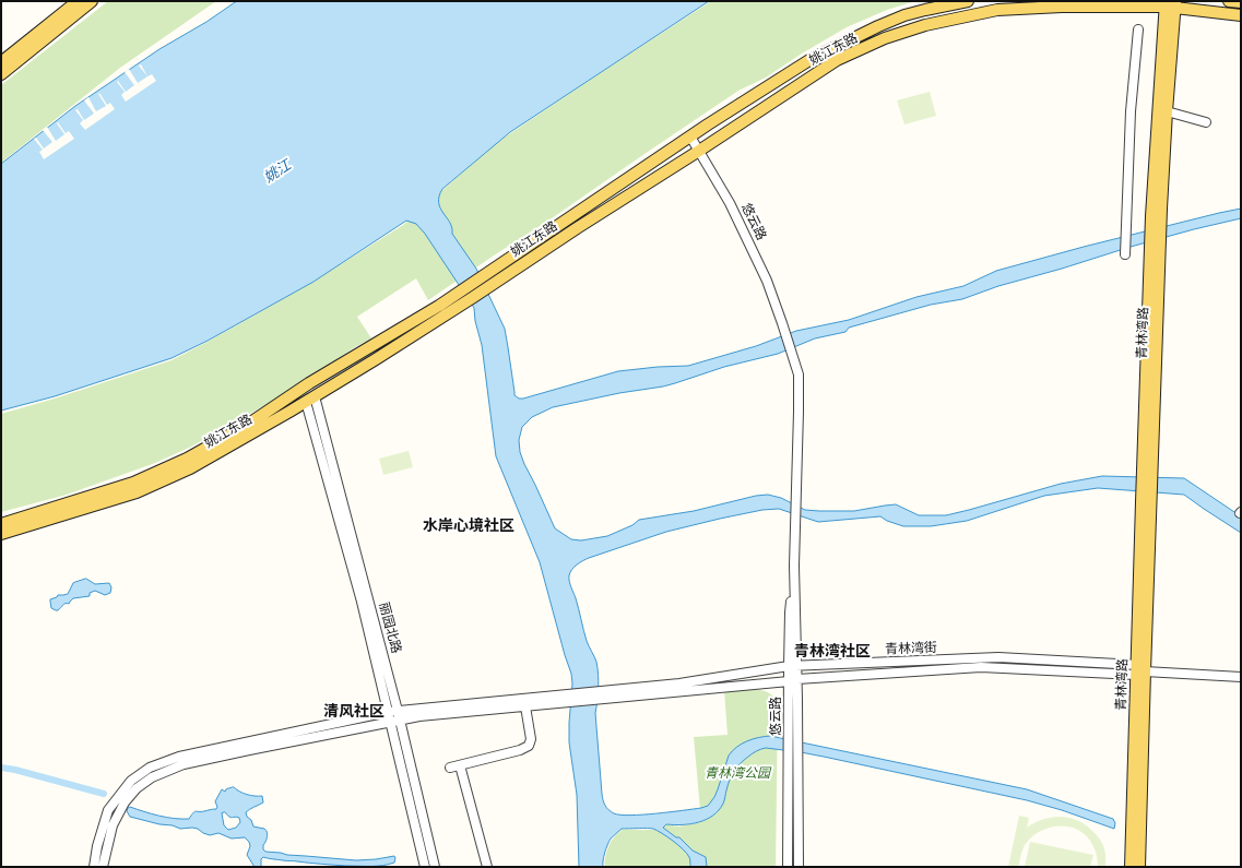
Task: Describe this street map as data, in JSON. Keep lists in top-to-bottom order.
{
  "streets": {
    "main road": ["姚江东路", "青林湾路"],
    "street": ["悠云路", "丽园北路", "青林湾街"]
  },
  "crossings": [
    ["姚江东路", "悠云路"],
    ["姚江东路", "丽园北路"],
    ["悠云路", "青林湾街"],
    ["青林湾路", "青林湾街"]
  ],
  "districts": ["水岸心境社区", "青林湾社区", "清风社区"],
  "water": ["姚江"],
  "parks": ["青林湾公园"]
}
